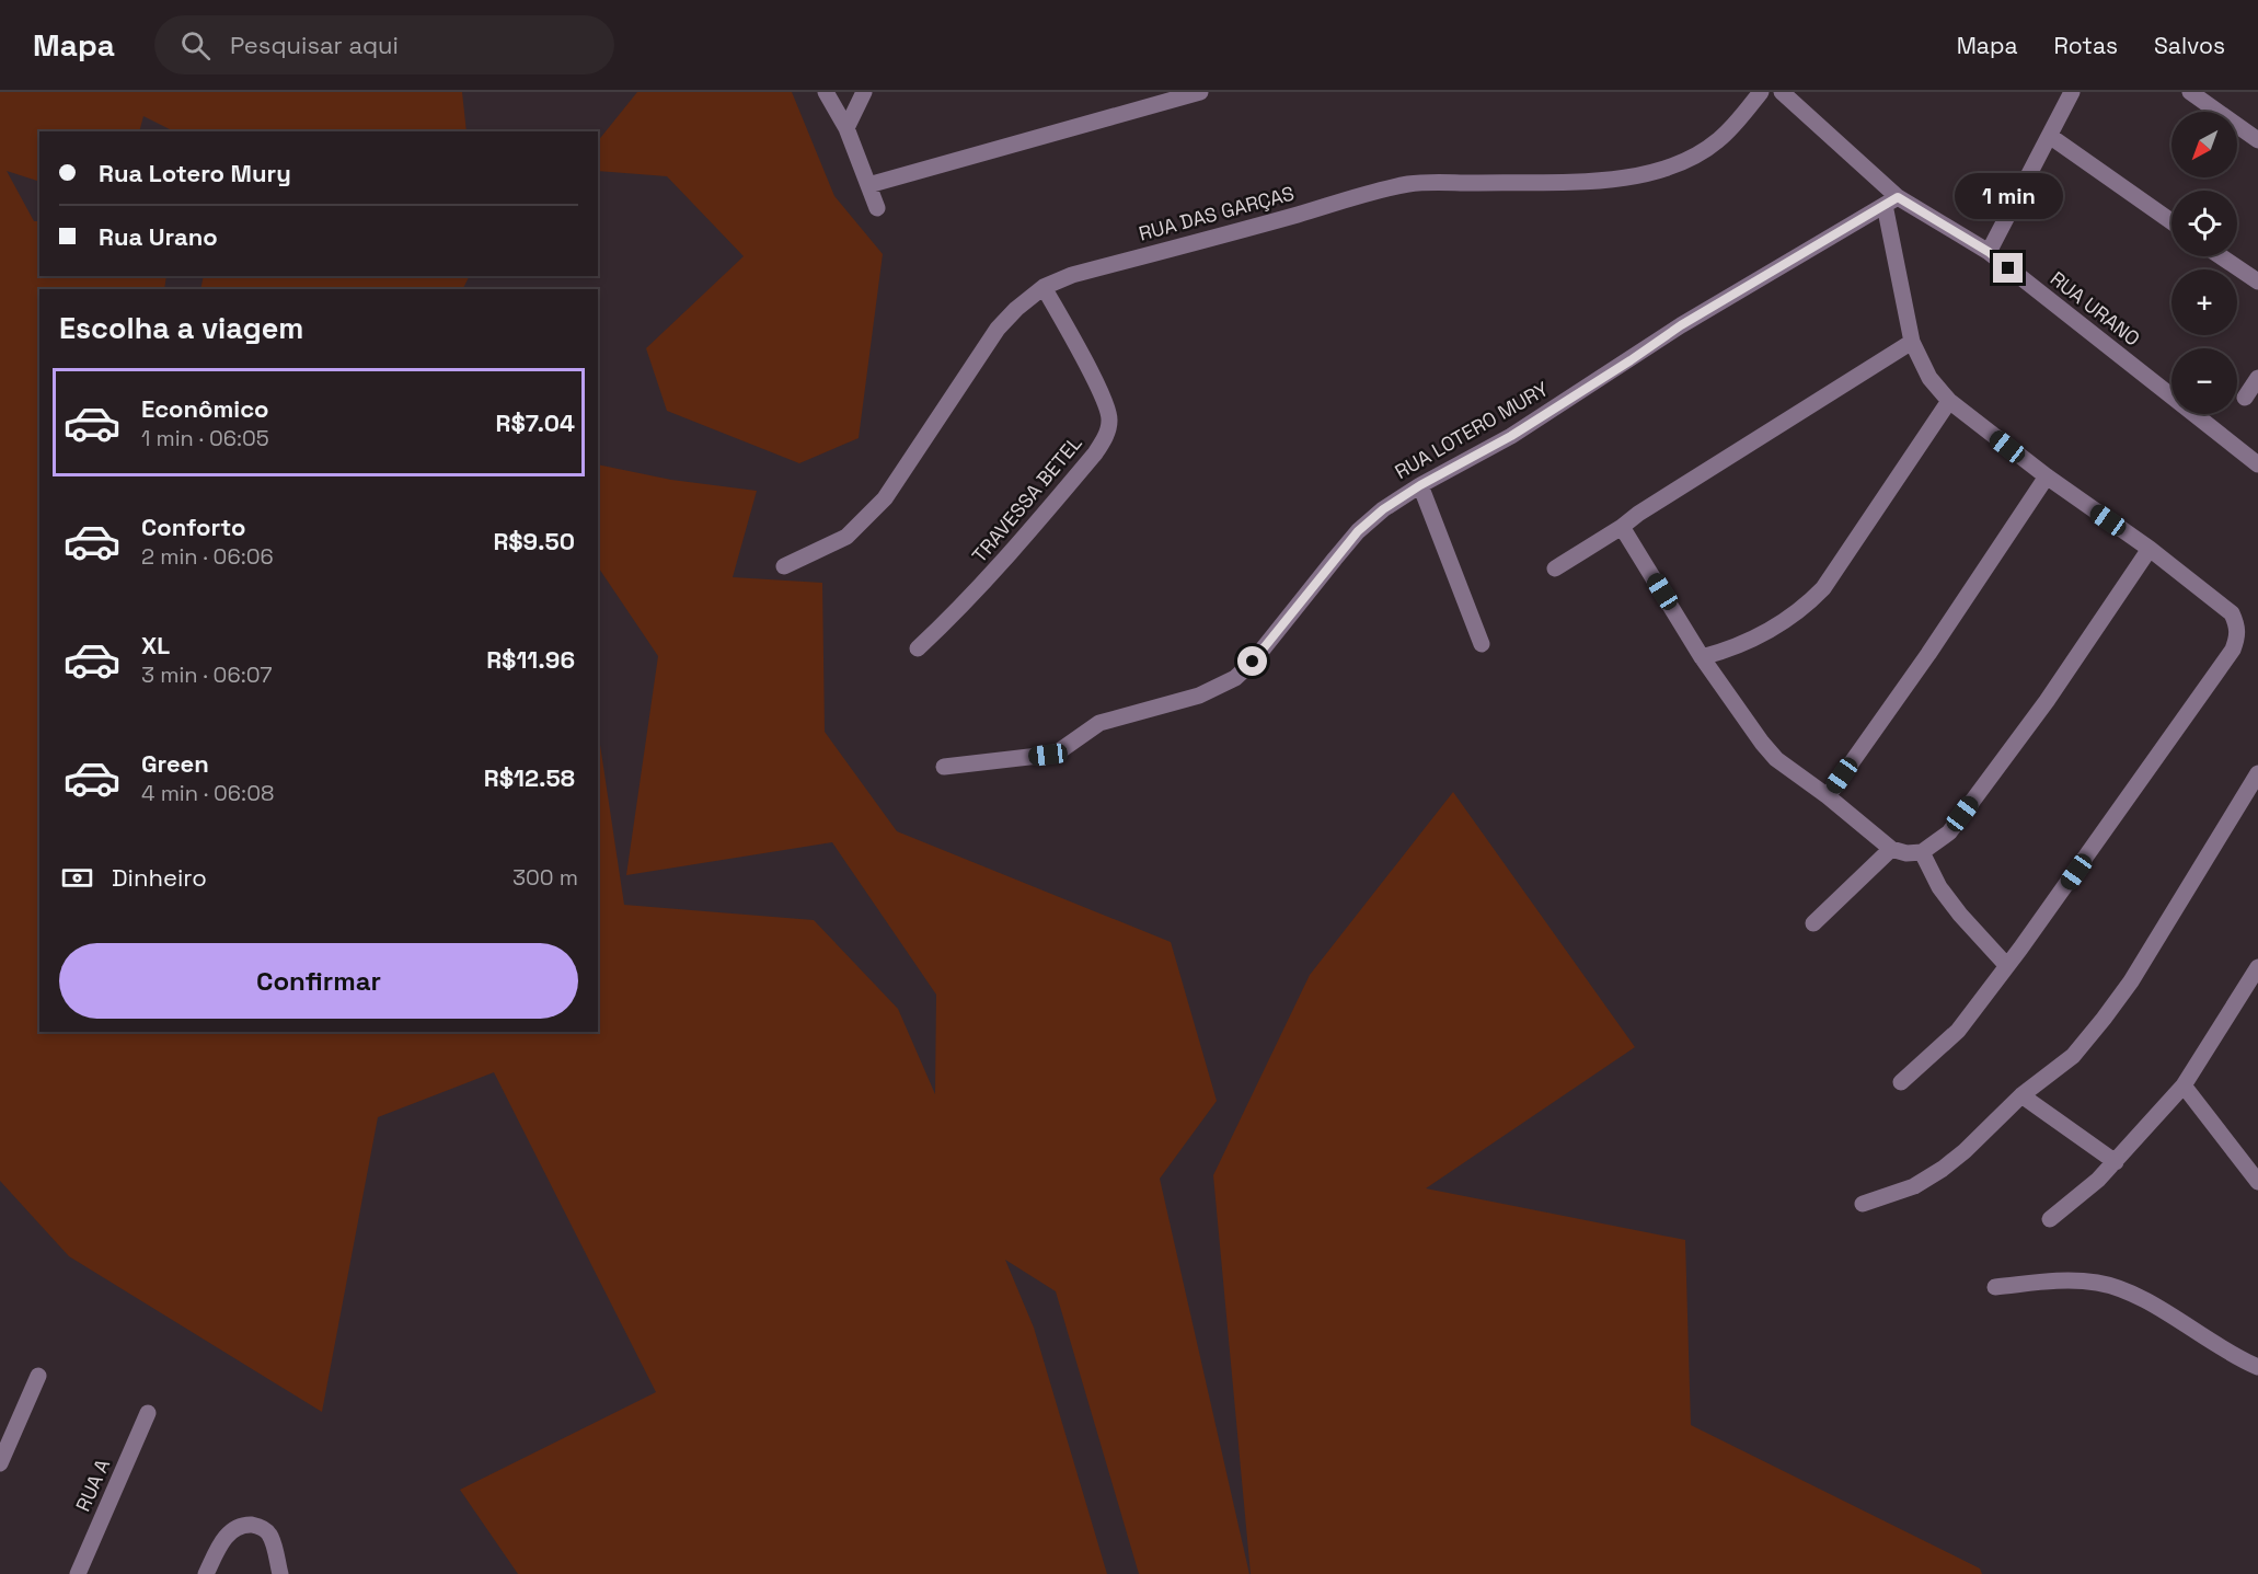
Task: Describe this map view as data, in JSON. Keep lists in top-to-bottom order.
{
  "streets": {
    "street": [
      "RUA DAS GARÇAS",
      "RUA URANO",
      "RUA LOTERO MURY",
      "TRAVESSA BETEL",
      "RUA A"
    ]
  },
  "crossings": [
    ["RUA DAS GARÇAS", "TRAVESSA BETEL"],
    ["RUA URANO", "RUA LOTERO MURY"]
  ],
  "north": "bottom left",
  "page": {
    "header": "Mapa",
    "search": "Pesquisar aqui",
    "nav": ["Mapa", "Rotas", "Salvos"],
    "map_buttons": ["+", "−"],
    "banner": ["Rua Lotero Mury", "Rua Urano"],
    "bubble": "1 min",
    "heading": "Escolha a viagem",
    "list": [
      {
        "name": "Econômico",
        "note": "1 min · 06:05",
        "value": "R$7.04"
      },
      {
        "name": "Conforto",
        "note": "2 min · 06:06",
        "value": "R$9.50"
      },
      {
        "name": "XL",
        "note": "3 min · 06:07",
        "value": "R$11.96"
      },
      {
        "name": "Green",
        "note": "4 min · 06:08",
        "value": "R$12.58"
      }
    ],
    "pay": ["Dinheiro", "300 m"],
    "buttons": "Confirmar"
  }
}
